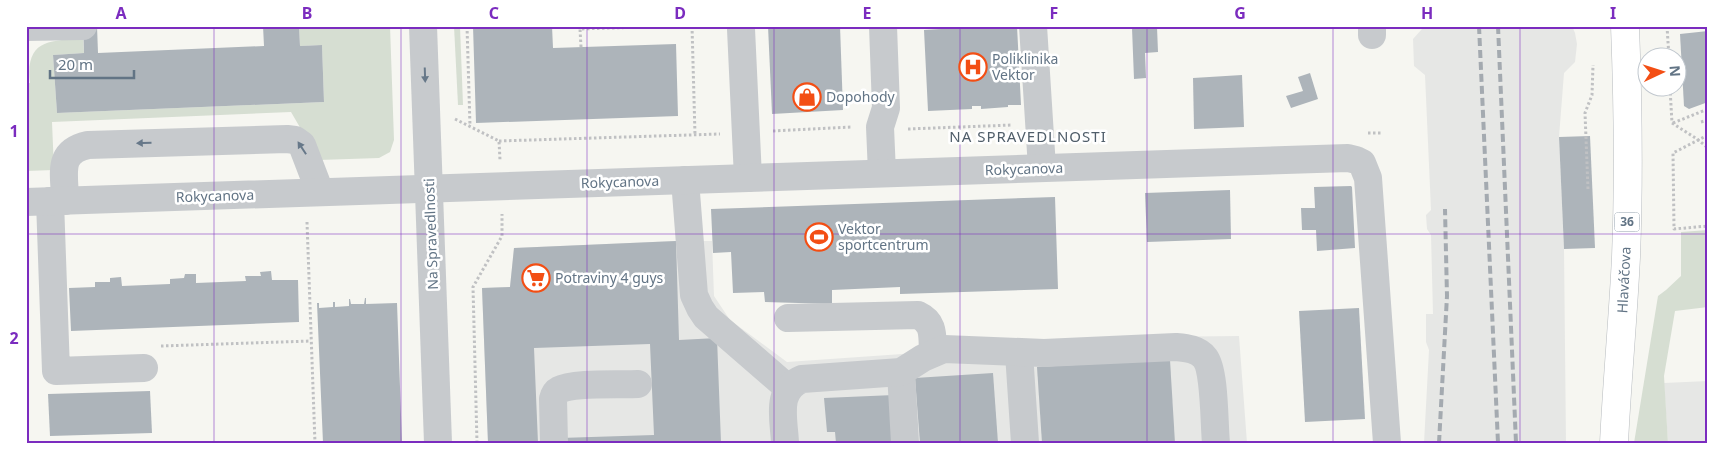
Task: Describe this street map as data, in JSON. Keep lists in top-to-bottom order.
{
  "streets": {
    "main road": ["36", "Hlaváčova"],
    "street": ["Rokycanova", "Na Spravedlnosti"]
  },
  "crossings": [
    ["Rokycanova", "Na Spravedlnosti"]
  ],
  "one_way": ["Na Spravedlnosti"],
  "districts": ["NA SPRAVEDLNOSTI"],
  "places": {
    "hospital": ["Poliklinika Vektor"],
    "shop": ["Dopohody"],
    "sports": ["Vektor sportcentrum"],
    "supermarket": ["Potraviny 4 guys"]
  },
  "scale_bar": "20 m",
  "north": "right",
  "grid": {
    "columns": [
      "A",
      "B",
      "C",
      "D",
      "E",
      "F",
      "G",
      "H",
      "I"
    ],
    "rows": ["1", "2"]
  }
}
